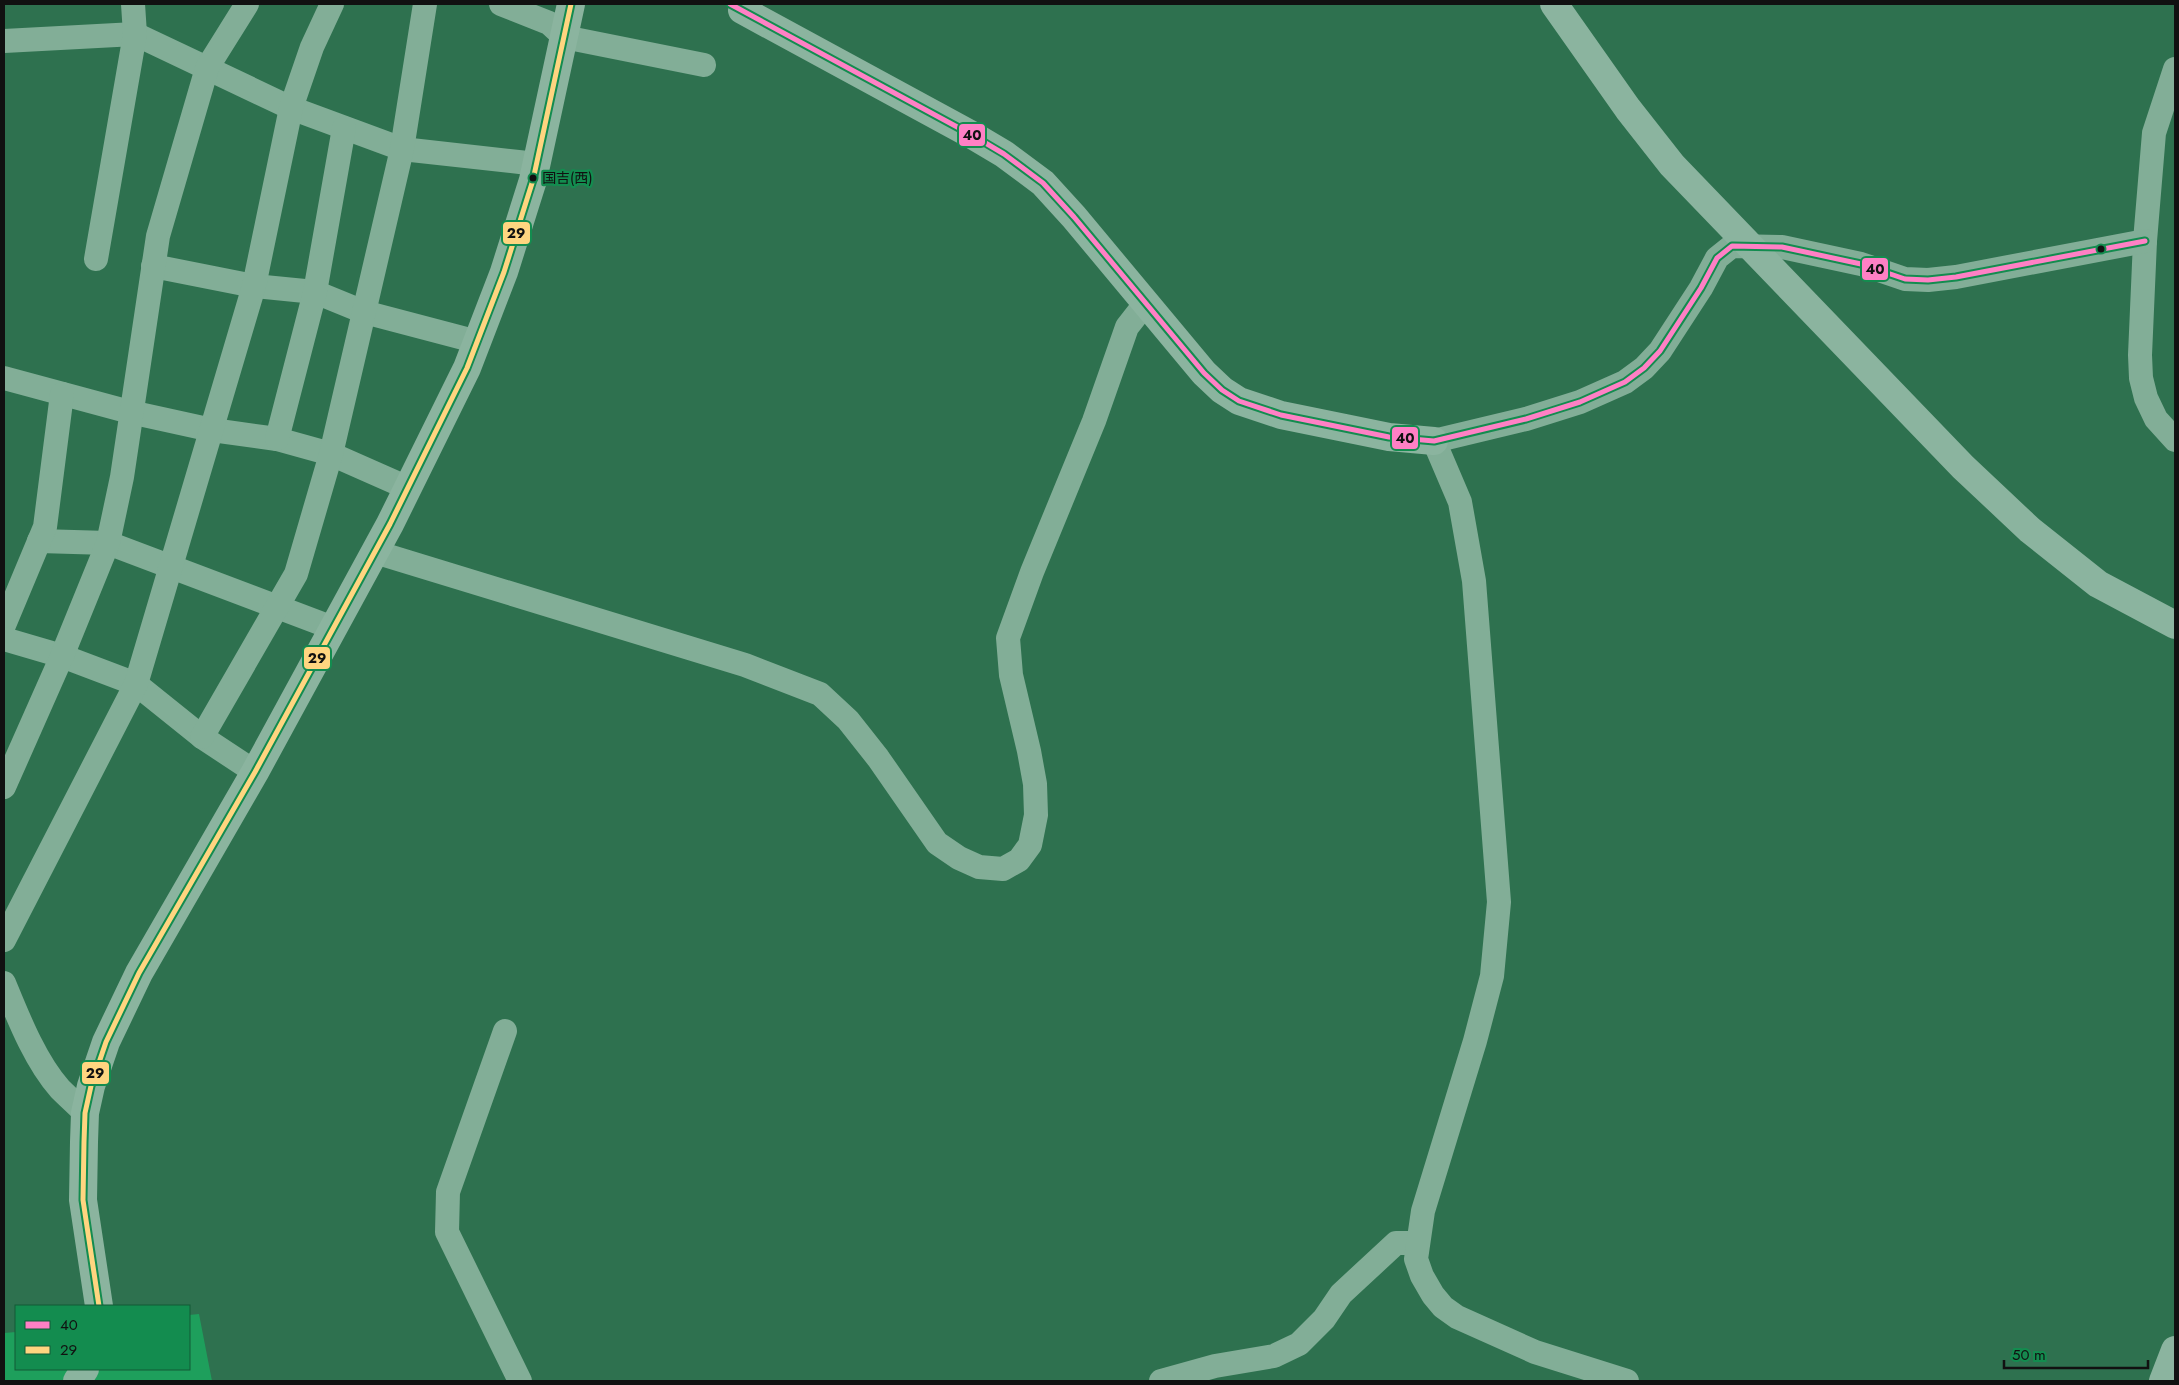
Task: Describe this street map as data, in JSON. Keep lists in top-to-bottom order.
{
  "places": ["国吉(西)"],
  "lines": ["transit line 40", "transit line 29"],
  "legend": ["40", "29"],
  "scale_bar": "50 m"
}
